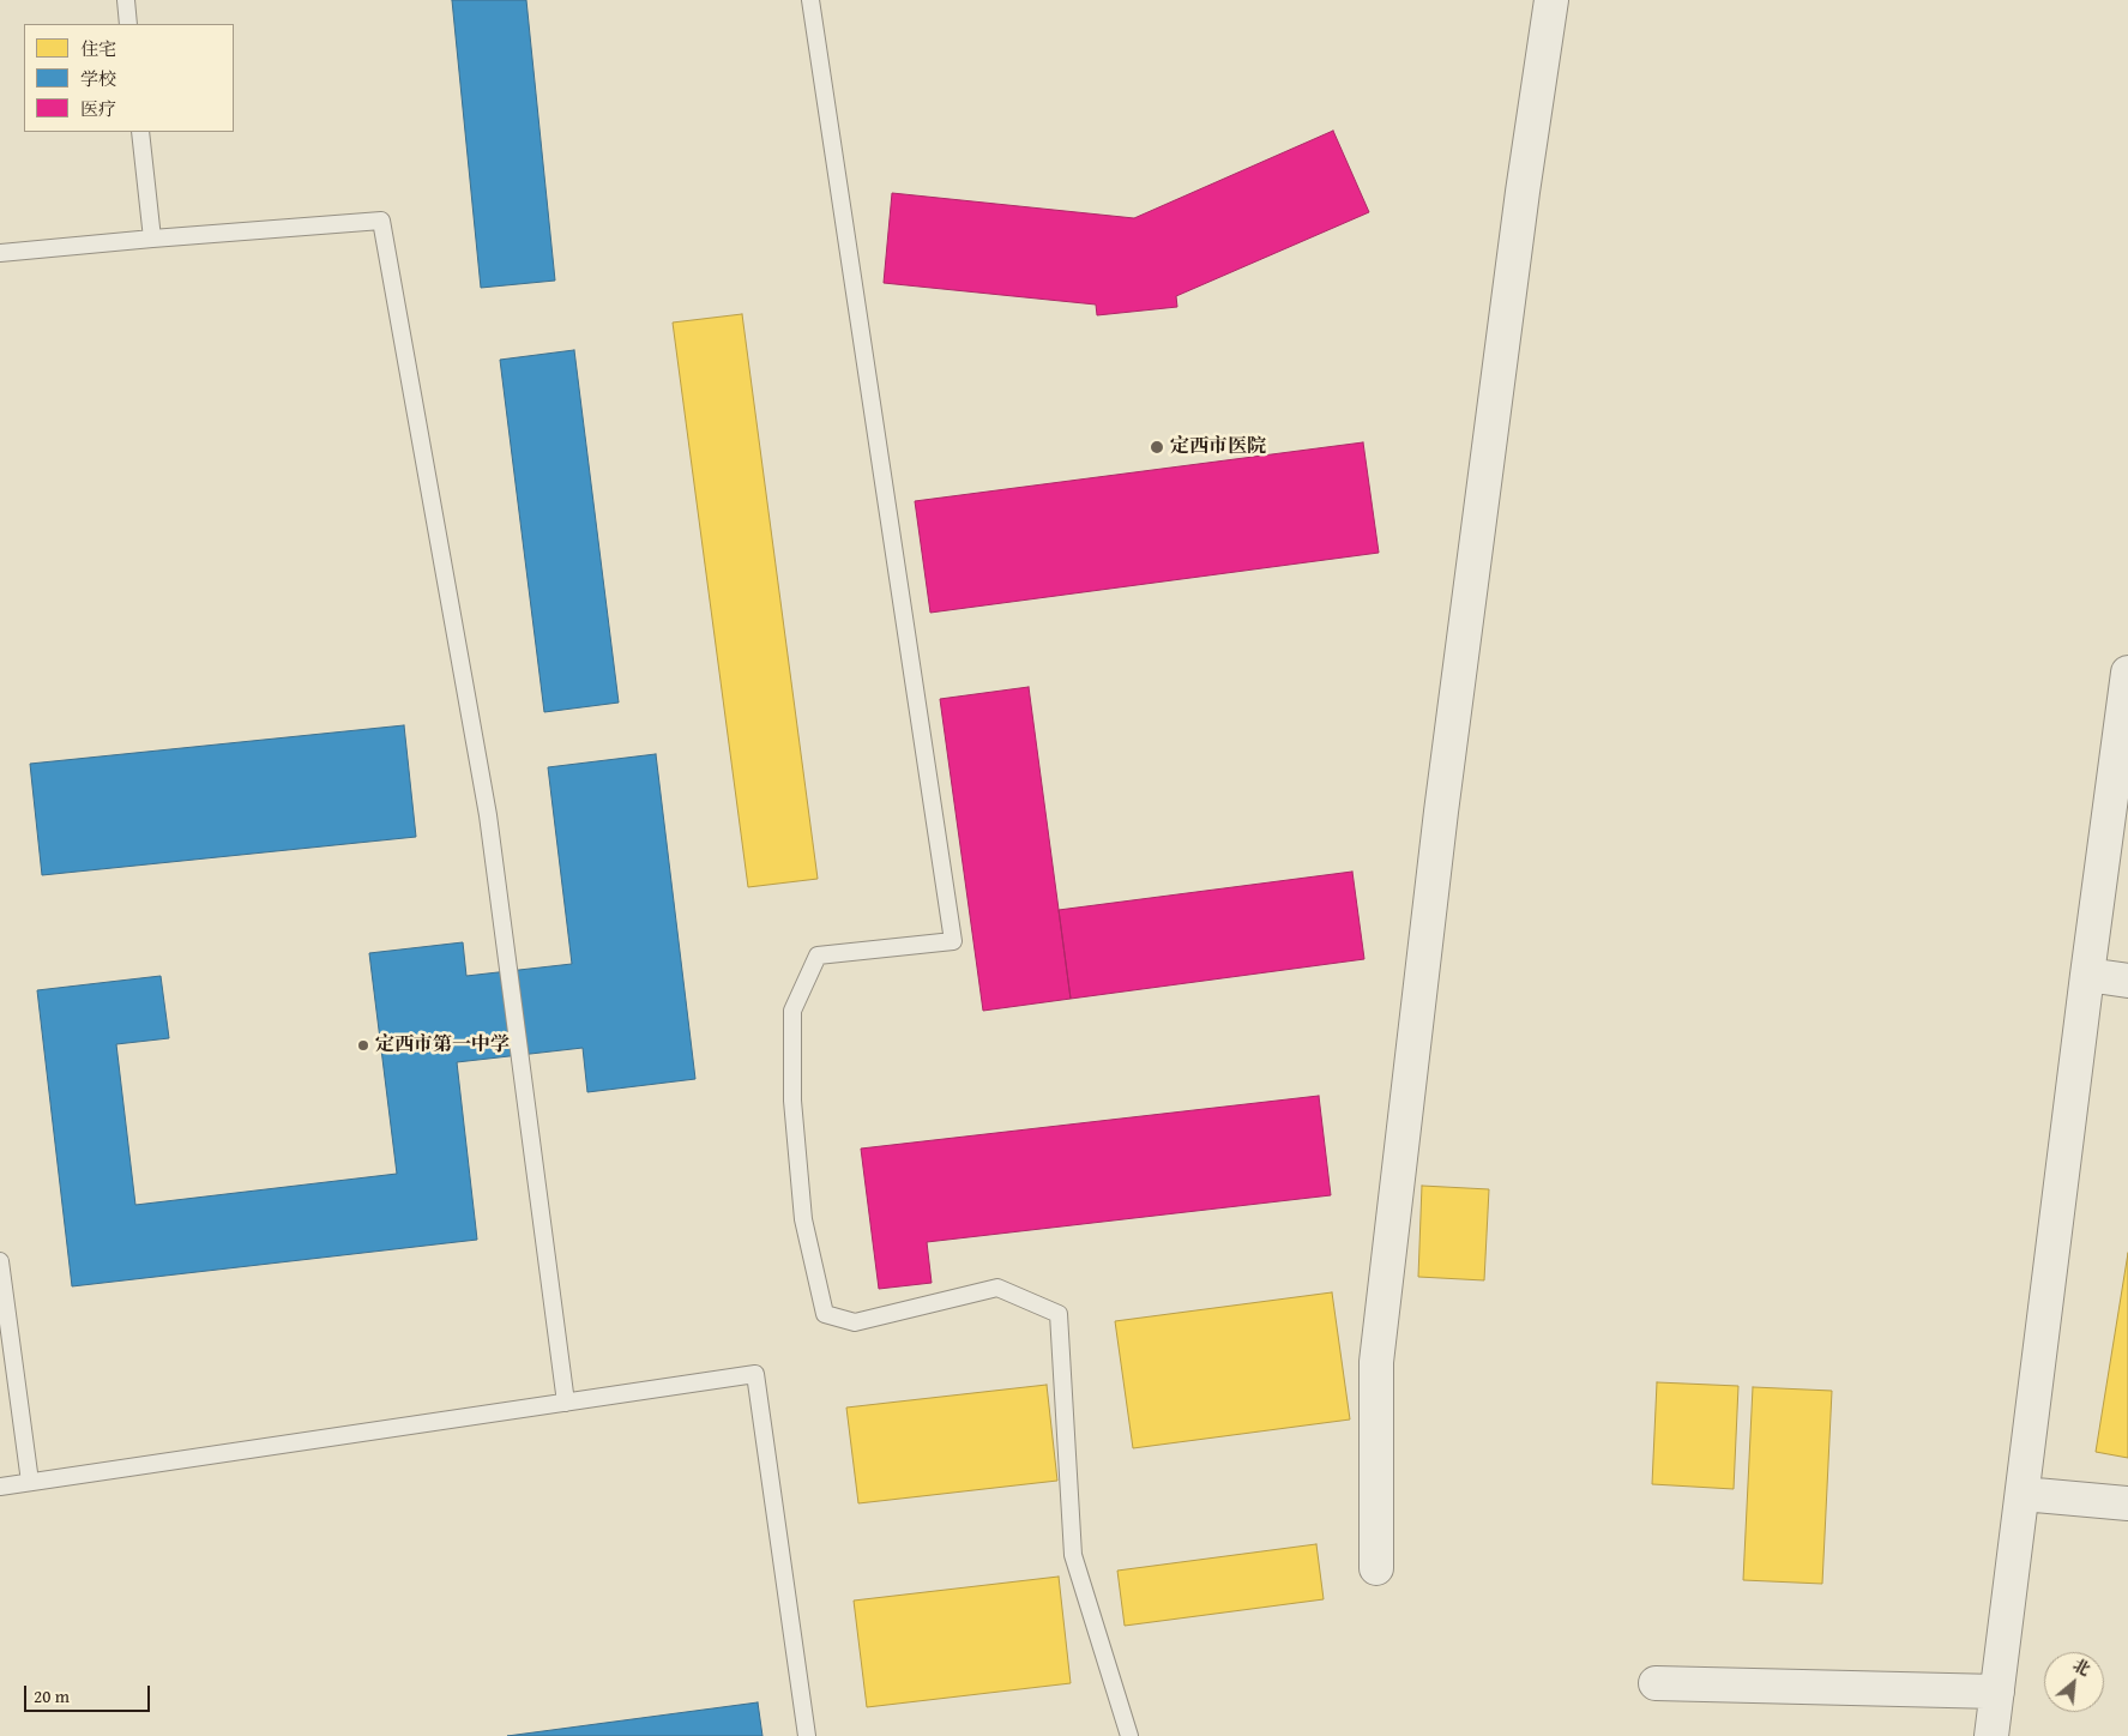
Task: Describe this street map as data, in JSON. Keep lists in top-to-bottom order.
{
  "places": ["定西市医院", "定西市第一中学"],
  "legend": ["住宅", "学校", "医疗"],
  "scale_bar": "20 m",
  "north": "top right"
}
